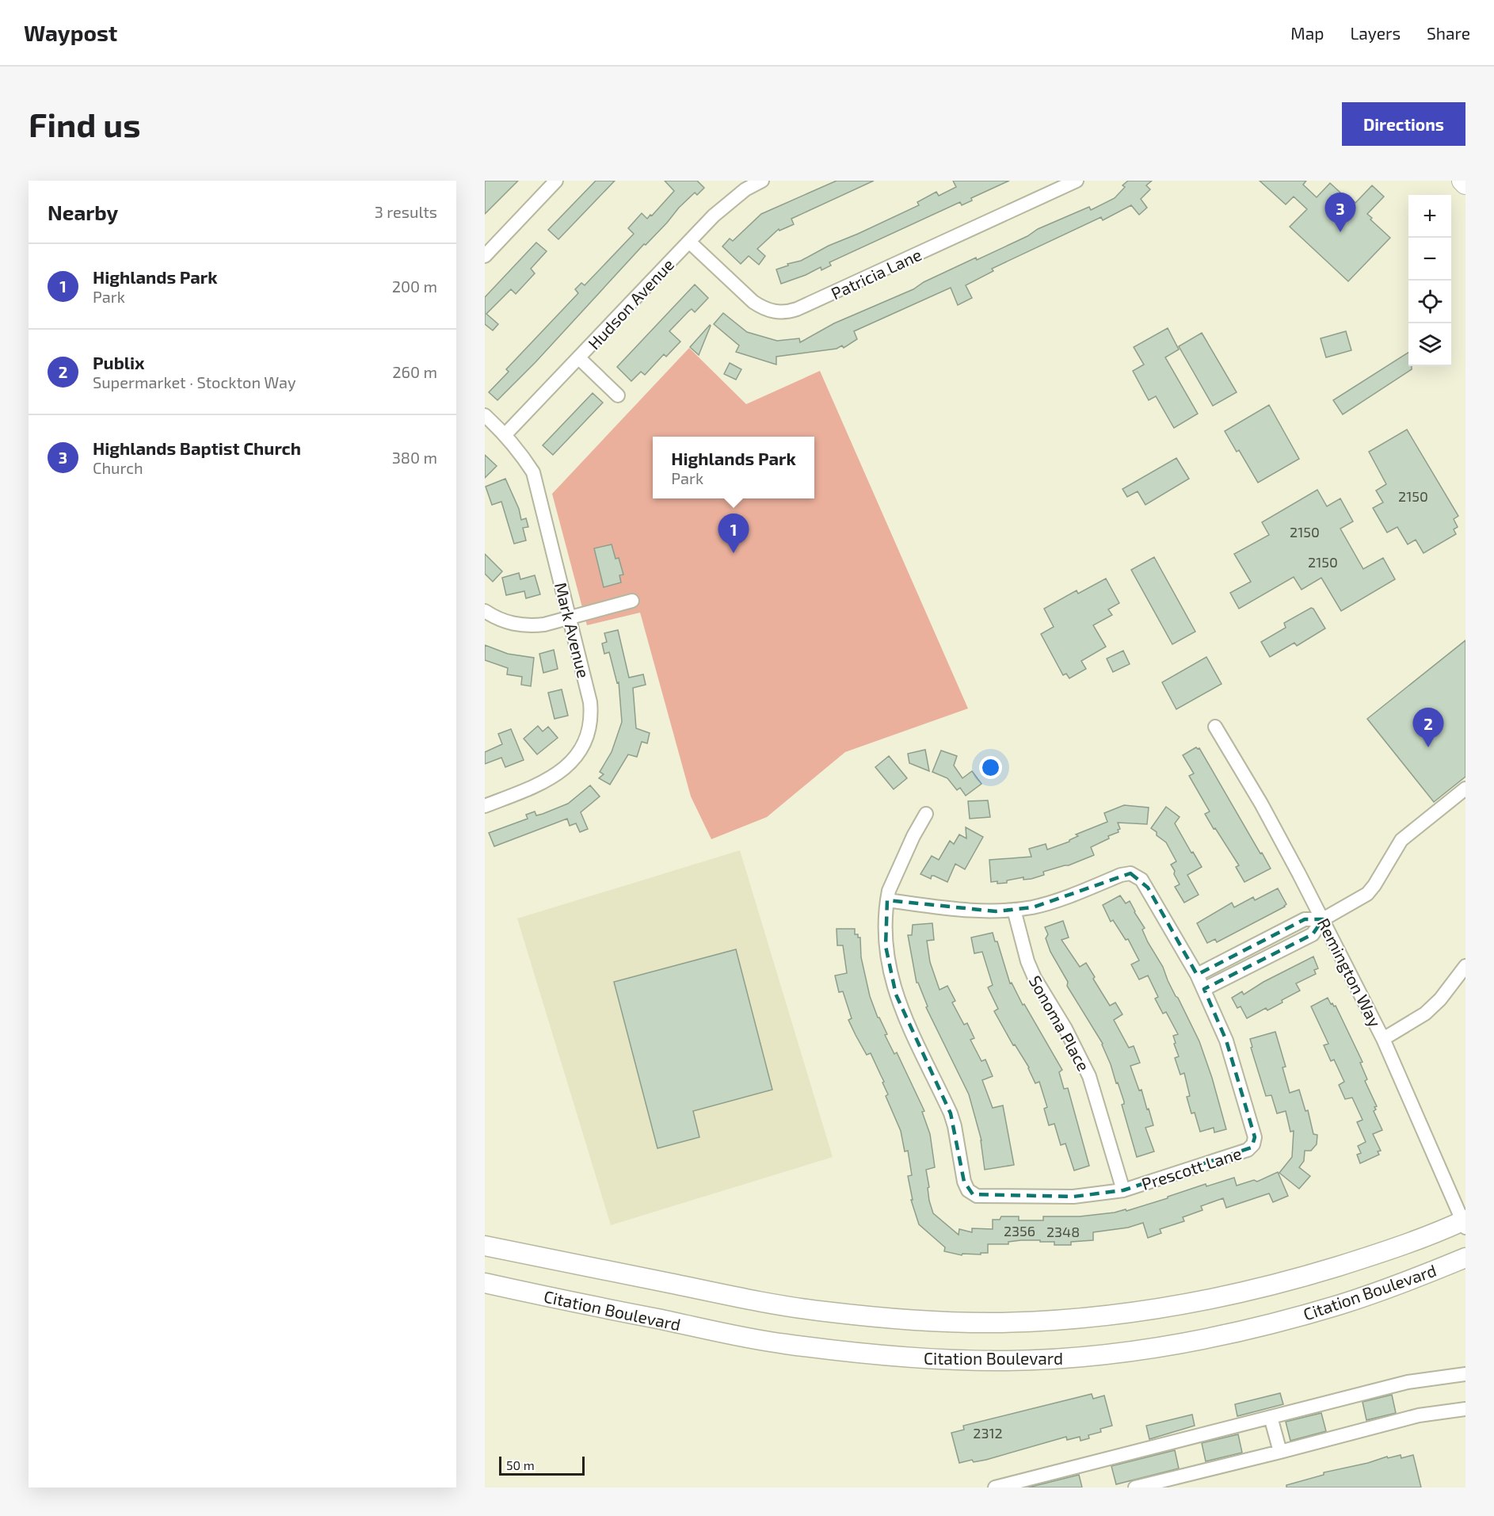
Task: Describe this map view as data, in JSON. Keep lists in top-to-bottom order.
{
  "streets": {
    "main road": ["Citation Boulevard"],
    "street": [
      "Patricia Lane",
      "Hudson Avenue",
      "Mark Avenue",
      "Remington Way",
      "Sonoma Place",
      "Prescott Lane"
    ]
  },
  "crossings": [
    ["Patricia Lane", "Hudson Avenue"],
    ["Hudson Avenue", "Mark Avenue"],
    ["Remington Way", "Citation Boulevard"],
    ["Sonoma Place", "Prescott Lane"]
  ],
  "house_numbers": [
    "2150",
    "2150",
    "2150",
    "2356",
    "2348",
    "2312"
  ],
  "scale_bar": "50 m",
  "page": {
    "header": "Waypost",
    "nav": ["Map", "Layers", "Share"],
    "buttons": "Directions",
    "title": "Find us",
    "heading": ["Nearby", "3 results"],
    "pins": ["3", "1", "2"],
    "map_buttons": ["+", "−"],
    "list": [
      {
        "mark": "1",
        "name": "Highlands Park",
        "note": "Park",
        "value": "200 m"
      },
      {
        "mark": "2",
        "name": "Publix",
        "note": "Supermarket · Stockton Way",
        "value": "260 m"
      },
      {
        "mark": "3",
        "name": "Highlands Baptist Church",
        "note": "Church",
        "value": "380 m"
      }
    ],
    "popup": ["Highlands Park", "Park"],
    "scale": "50 m"
  }
}
